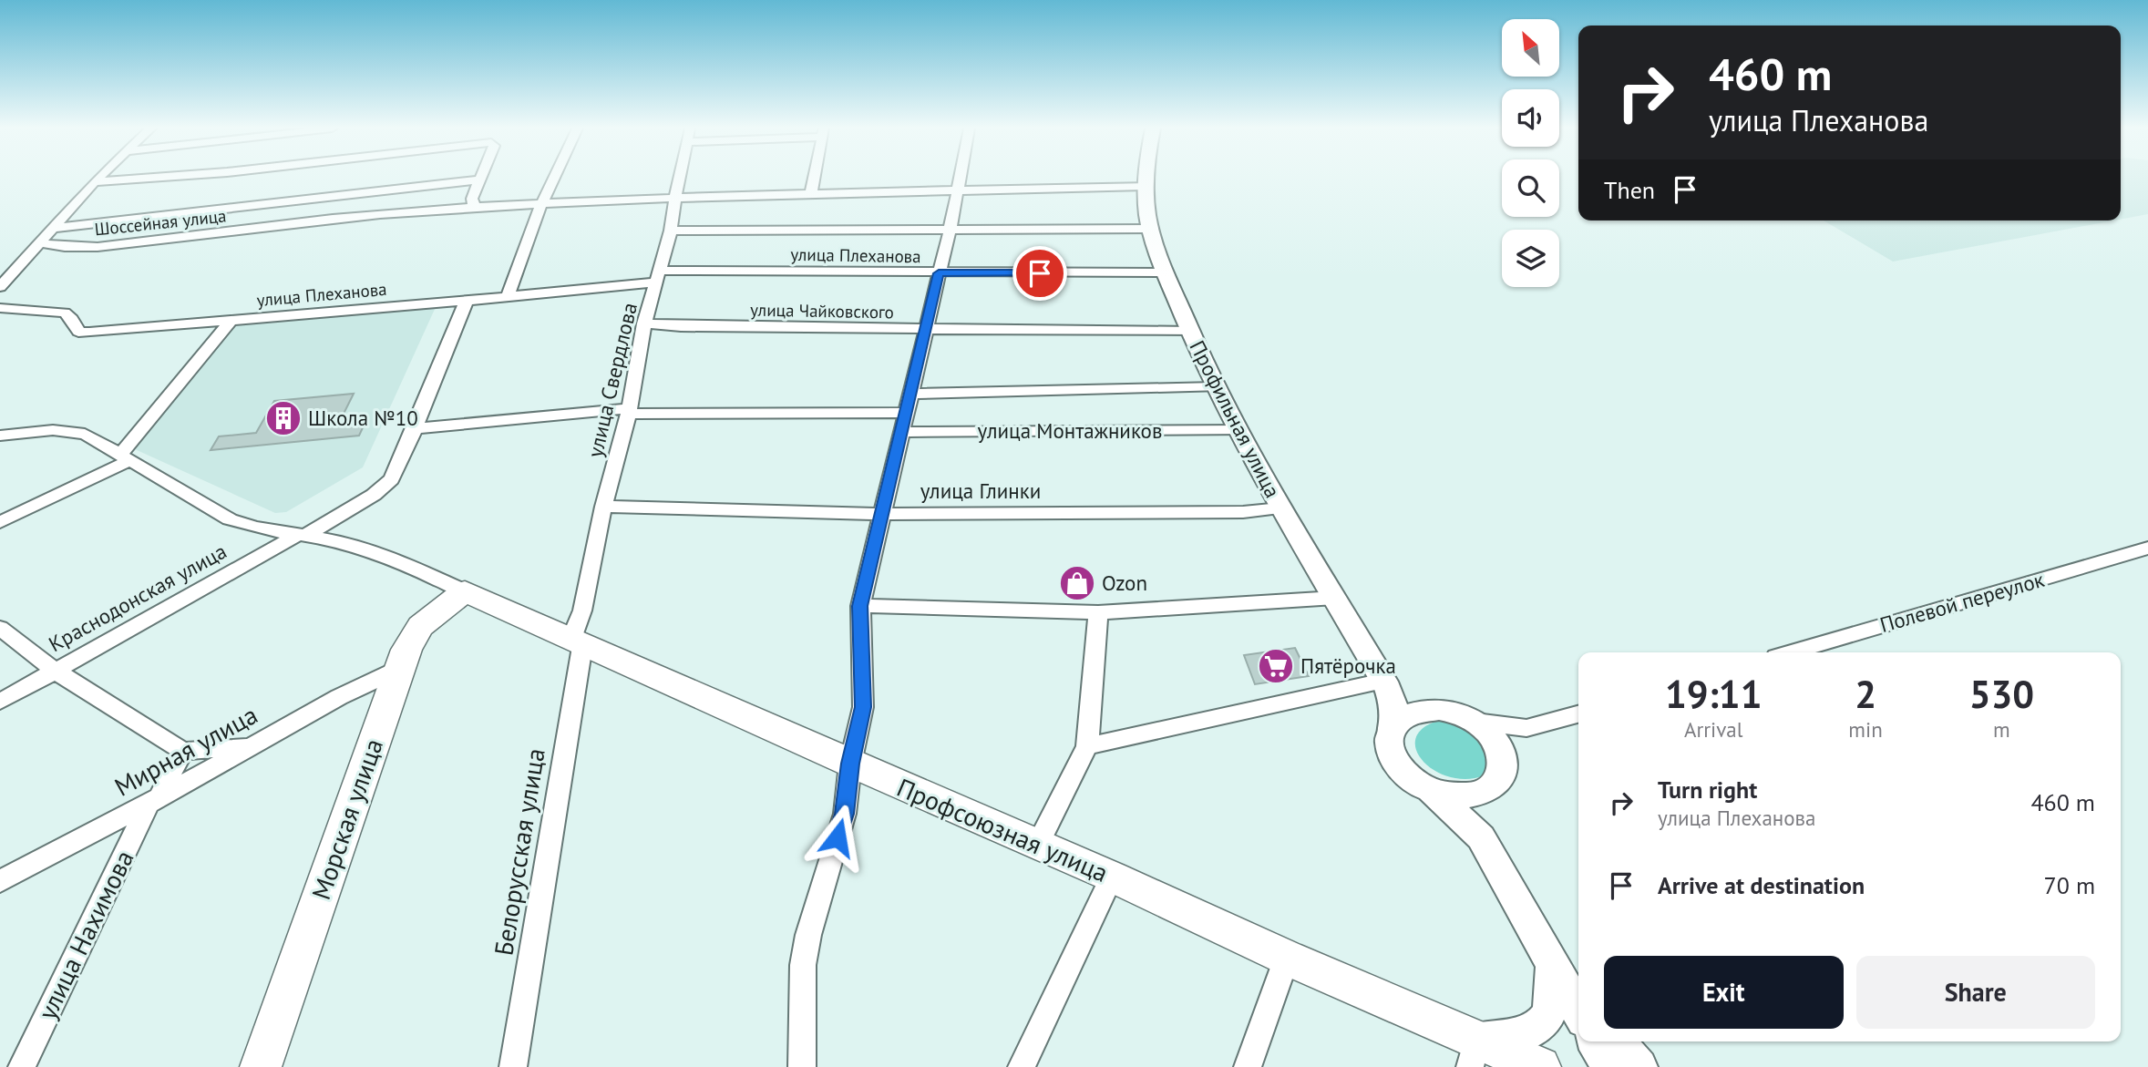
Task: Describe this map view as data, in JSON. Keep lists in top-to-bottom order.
{
  "streets": {
    "highway": ["Морская улица", "Профсоюзная улица"],
    "main road": ["Профильная улица"],
    "street": [
      "Шоссейная улица",
      "улица Плеханова",
      "улица Чайковского",
      "улица Свердлова",
      "улица Монтажников",
      "улица Глинки",
      "Краснодонская улица",
      "Полевой переулок",
      "Мирная улица",
      "Белорусская улица",
      "улица Нахимова"
    ]
  },
  "crossings": [
    ["Шоссейная улица", "улица Свердлова"],
    ["Шоссейная улица", "Профильная улица"],
    ["улица Плеханова", "улица Свердлова"],
    ["улица Плеханова", "Профильная улица"],
    ["улица Плеханова", "Краснодонская улица"],
    ["улица Чайковского", "улица Свердлова"],
    ["улица Чайковского", "Профильная улица"],
    ["улица Свердлова", "улица Глинки"],
    ["улица Свердлова", "Профсоюзная улица"],
    ["улица Свердлова", "Белорусская улица"],
    ["Профильная улица", "улица Монтажников"],
    ["Профильная улица", "улица Глинки"],
    ["Мирная улица", "Морская улица"],
    ["Мирная улица", "улица Нахимова"],
    ["Морская улица", "Профсоюзная улица"],
    ["Профсоюзная улица", "Белорусская улица"]
  ],
  "places": {
    "building": ["Школа №10"],
    "shop": ["Ozon"],
    "supermarket": ["Пятёрочка"]
  },
  "north": "top left",
  "page": {
    "turn": ["460 m", "улица Плеханова"],
    "then": "Then",
    "eta": [
      "19:11",
      "Arrival",
      "2",
      "min",
      "530",
      "m"
    ],
    "list": [
      {
        "name": "Turn right",
        "note": "улица Плеханова",
        "value": "460 m"
      },
      {
        "name": "Arrive at destination",
        "value": "70 m"
      }
    ],
    "buttons": ["Exit", "Share"]
  }
}
